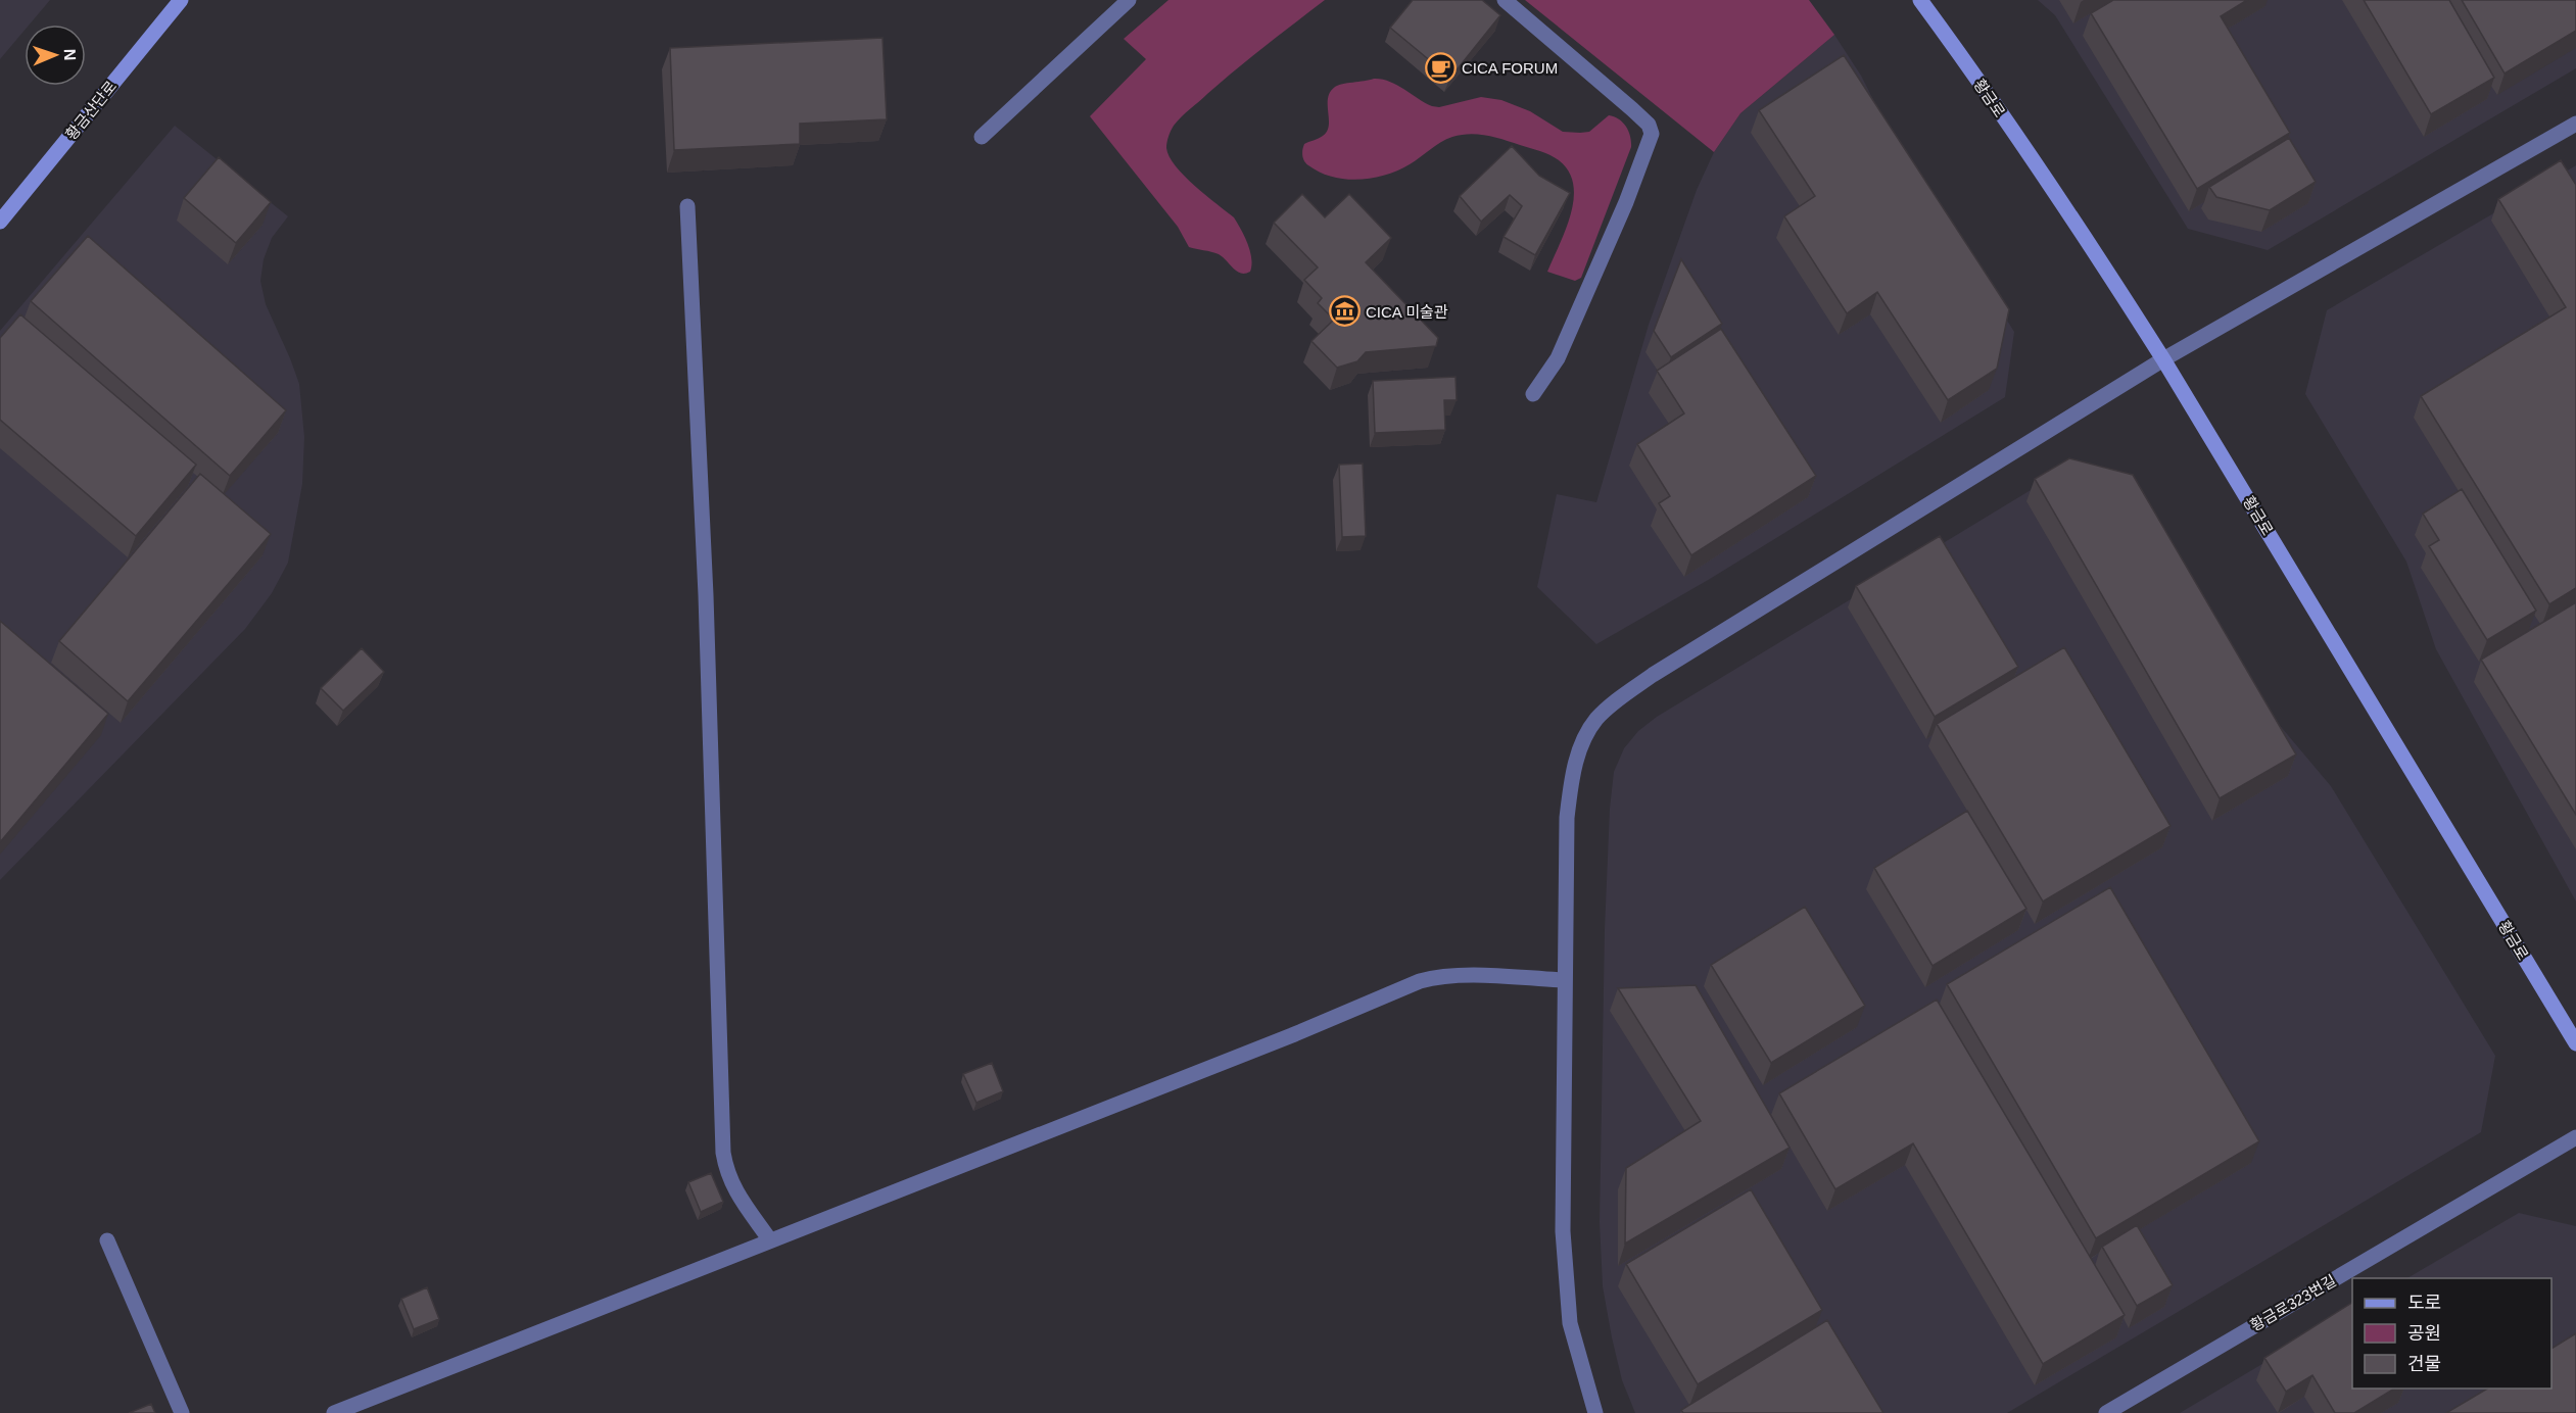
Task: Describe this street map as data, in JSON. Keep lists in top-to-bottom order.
{
  "streets": {
    "street": ["황금로", "황금산단로", "황금로323번길"]
  },
  "places": {
    "cafe": ["CICA FORUM"],
    "museum": ["CICA 미술관"]
  },
  "legend": ["도로", "공원", "건물"],
  "north": "right"
}
